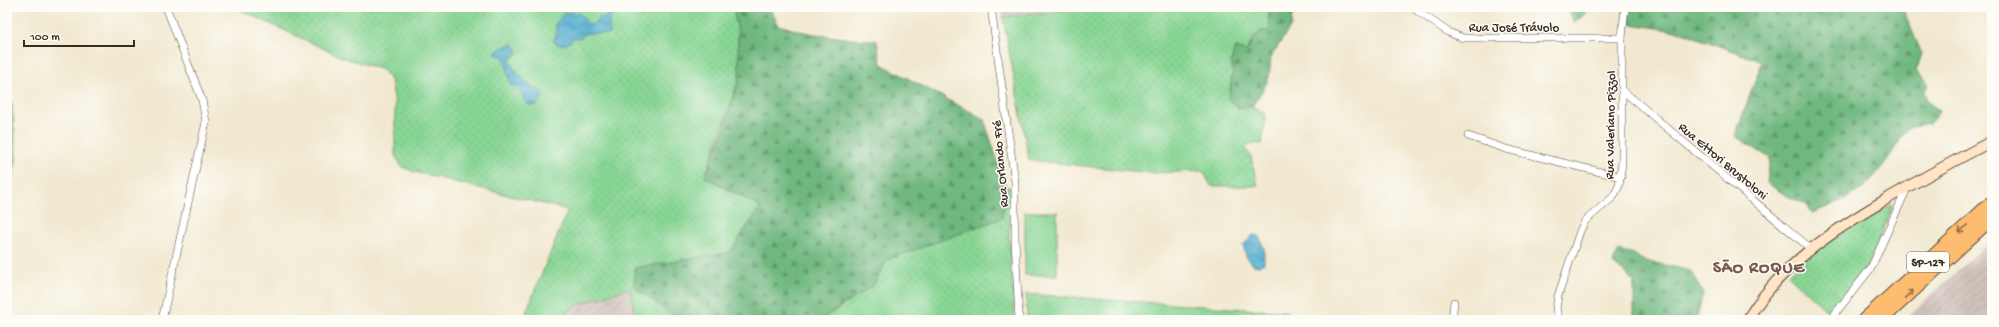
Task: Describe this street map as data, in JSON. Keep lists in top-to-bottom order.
{
  "streets": {
    "highway": ["SP-127"],
    "street": [
      "Rua José Trávolo",
      "Rua Valeriano Pizzol",
      "Rua Ettori Brustoloni",
      "Rua Orlando Fré"
    ]
  },
  "crossings": [
    ["Rua José Trávolo", "Rua Valeriano Pizzol"],
    ["Rua Valeriano Pizzol", "Rua Ettori Brustoloni"]
  ],
  "districts": ["SÃO ROQUE"],
  "scale_bar": "100 m"
}
